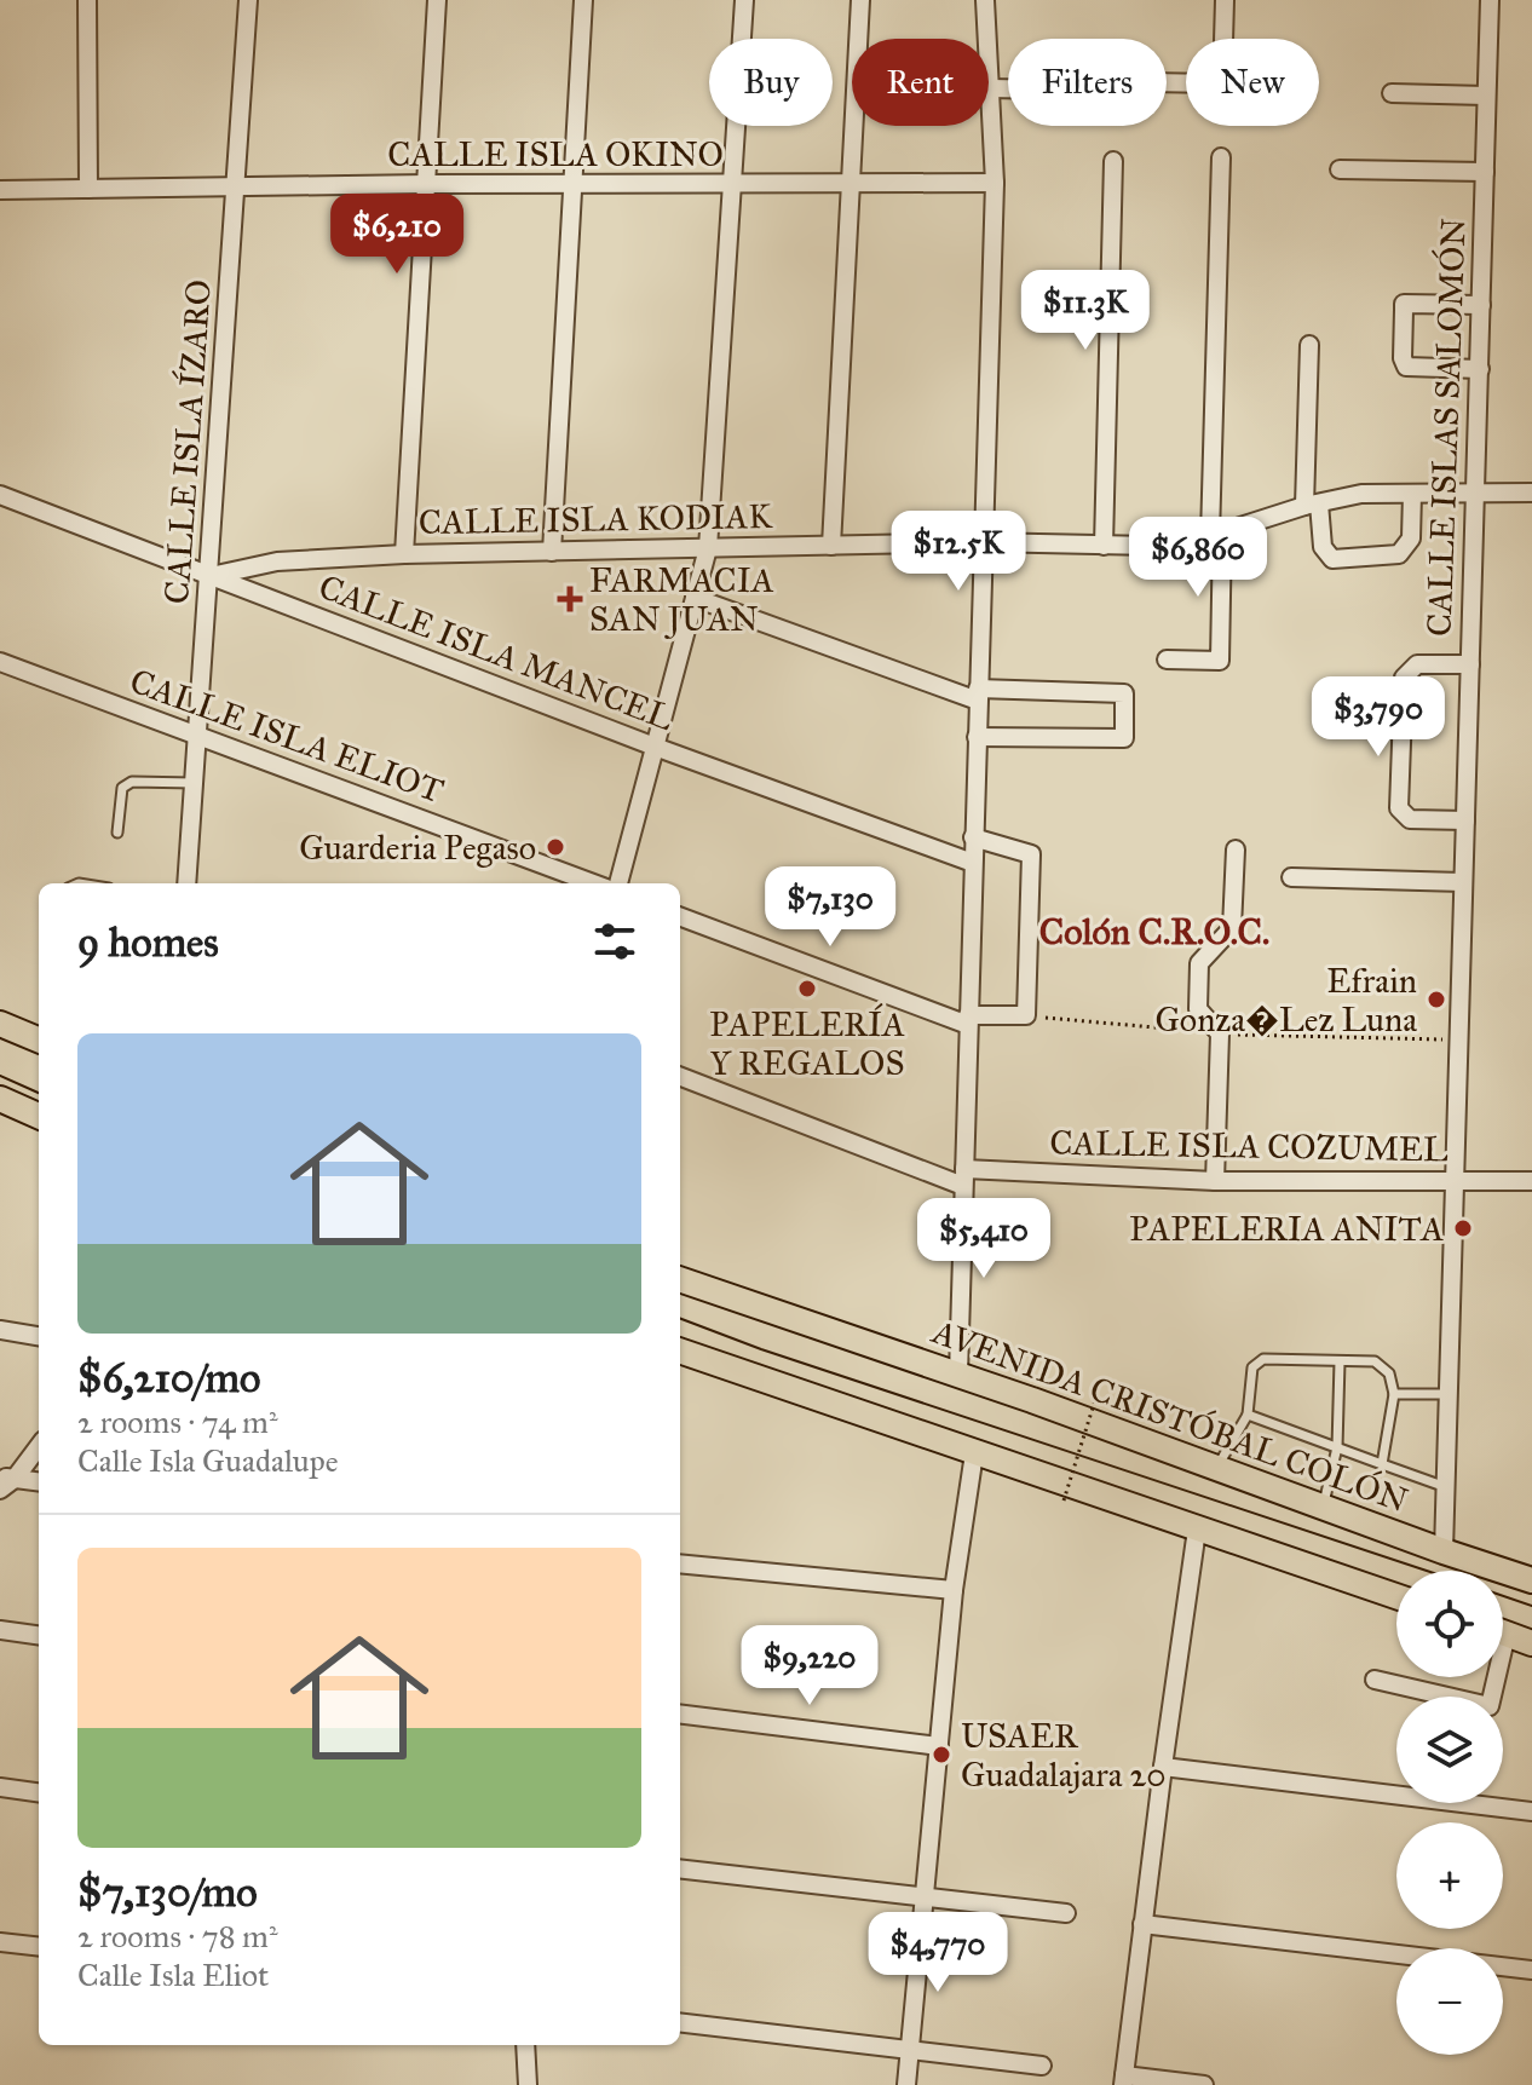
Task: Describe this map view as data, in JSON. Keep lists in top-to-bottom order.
{
  "streets": {
    "main road": ["AVENIDA CRISTÓBAL COLÓN"],
    "street": [
      "CALLE ISLA OKINO",
      "CALLE ISLAS SALOMÓN",
      "CALLE ISLA ÍZARO",
      "CALLE ISLA KODIAK",
      "CALLE ISLA MANCEL",
      "CALLE ISLA ELIOT",
      "CALLE ISLA COZUMEL"
    ]
  },
  "crossings": [
    ["CALLE ISLA OKINO", "CALLE ISLA ÍZARO"],
    ["CALLE ISLAS SALOMÓN", "CALLE ISLA KODIAK"],
    ["CALLE ISLAS SALOMÓN", "CALLE ISLA COZUMEL"],
    ["CALLE ISLAS SALOMÓN", "AVENIDA CRISTÓBAL COLÓN"],
    ["CALLE ISLA ÍZARO", "CALLE ISLA KODIAK"],
    ["CALLE ISLA ÍZARO", "CALLE ISLA MANCEL"],
    ["CALLE ISLA ÍZARO", "CALLE ISLA ELIOT"],
    ["CALLE ISLA KODIAK", "CALLE ISLA MANCEL"]
  ],
  "districts": ["Colón C.R.O.C."],
  "places": {
    "health": ["FARMACIA SAN JUAN"],
    "other": [
      "Guarderia Pegaso",
      "PAPELERÍA Y REGALOS",
      "Efrain Gonza�Lez Luna",
      "PAPELERIA ANITA",
      "USAER Guadalajara 20"
    ]
  },
  "page": {
    "chip": [
      "Buy",
      "Rent",
      "Filters",
      "New"
    ],
    "price": [
      "$6,210",
      "$11.3K",
      "$12.5K",
      "$6,860",
      "$3,790",
      "$7,130",
      "$5,410",
      "$9,220",
      "$4,770"
    ],
    "heading": "9 homes",
    "list": [
      {
        "name": "$6,210/mo",
        "note": "2 rooms · 74 m² · Calle Isla Guadalupe"
      },
      {
        "name": "$7,130/mo",
        "note": "2 rooms · 78 m² · Calle Isla Eliot"
      }
    ],
    "map_buttons": ["+", "−"]
  }
}
